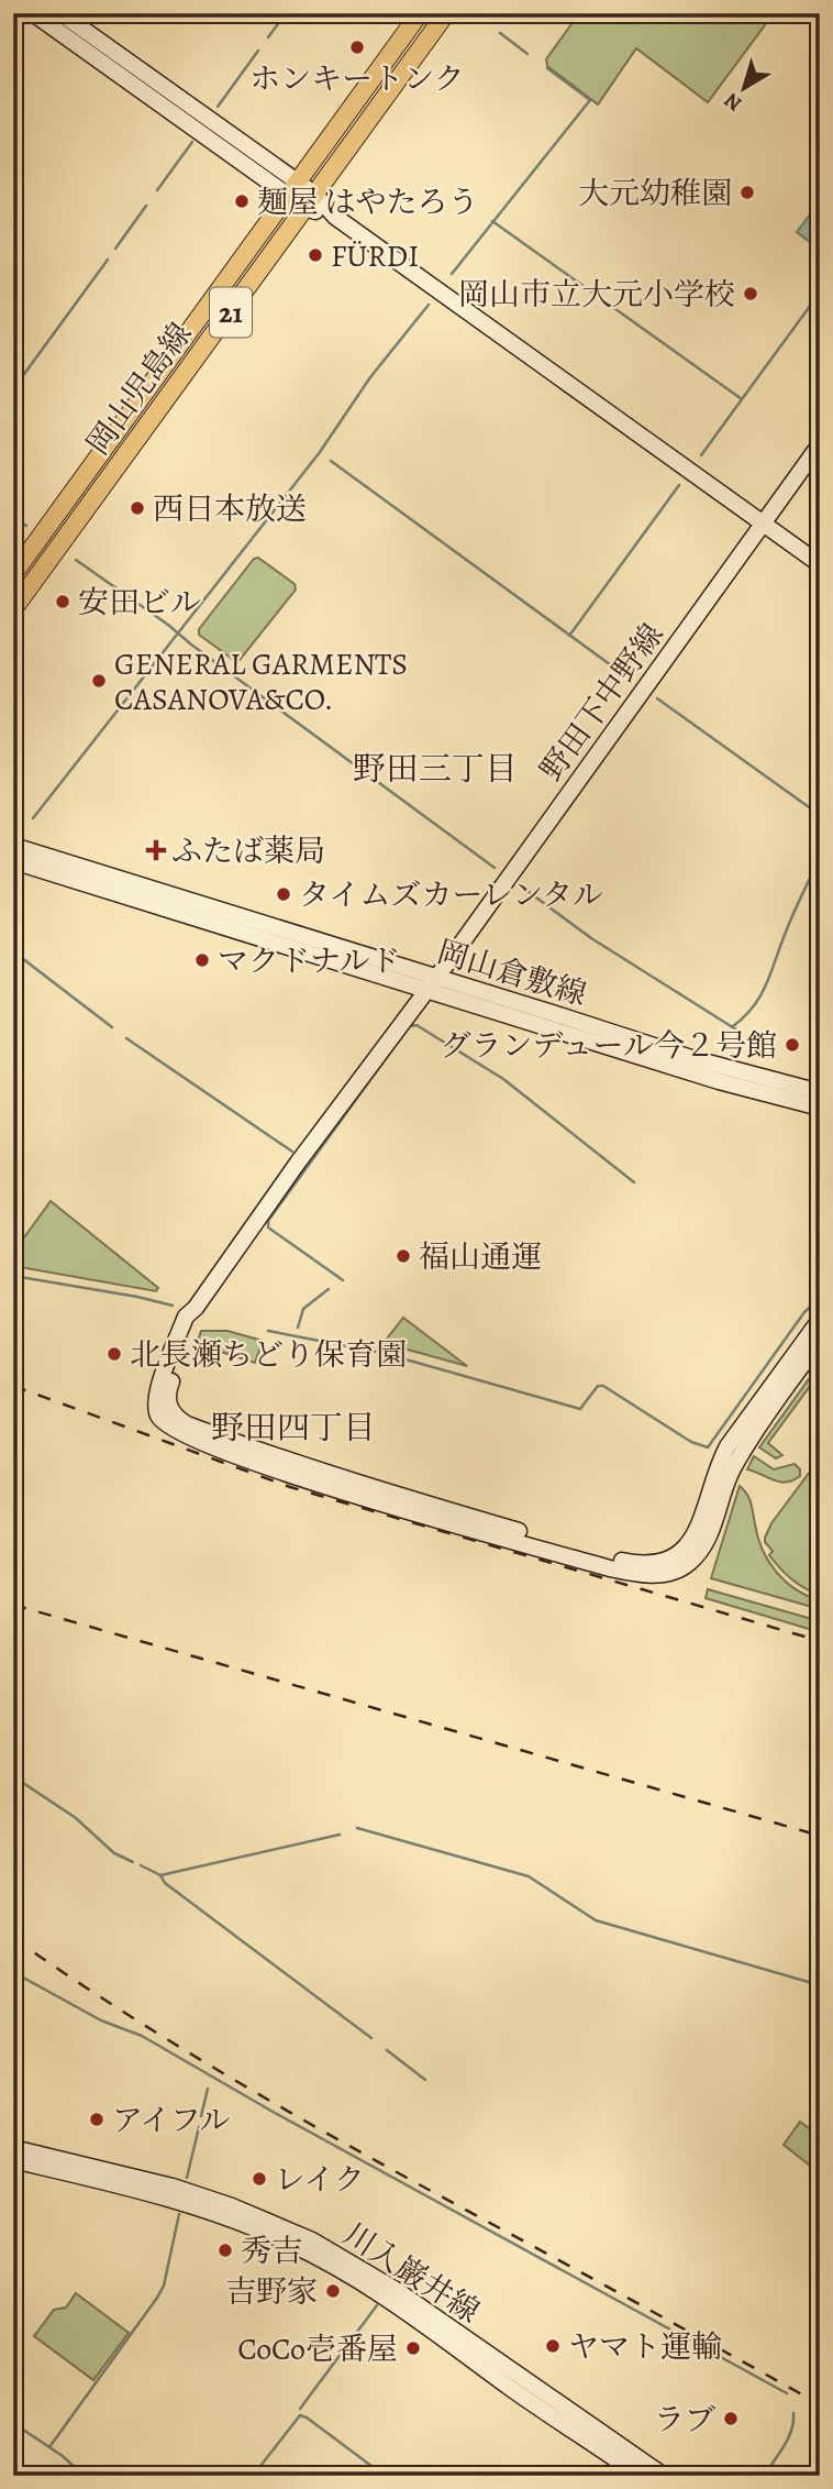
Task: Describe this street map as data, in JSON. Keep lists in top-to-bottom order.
{
  "streets": {
    "main road": ["21", "岡山児島線"],
    "street": ["野田下中野線", "岡山倉敷線", "川入巌井線"]
  },
  "crossings": [
    ["野田下中野線", "岡山倉敷線"]
  ],
  "districts": ["野田三丁目", "野田四丁目"],
  "places": {
    "other": [
      "ホンキートンク",
      "大元幼稚園",
      "麺屋 はやたろう",
      "FÜRDI",
      "岡山市立大元小学校",
      "西日本放送",
      "安田ビル",
      "GENERAL GARMENTS CASANOVA&CO.",
      "タイムズカーレンタル",
      "マクドナルド",
      "グランデュール今２号館",
      "福山通運",
      "北長瀬ちどり保育園",
      "アイフル",
      "レイク",
      "秀吉",
      "吉野家",
      "ヤマト運輸",
      "CoCo壱番屋",
      "ラブ"
    ],
    "health": ["ふたば薬局"]
  },
  "north": "bottom left"
}
